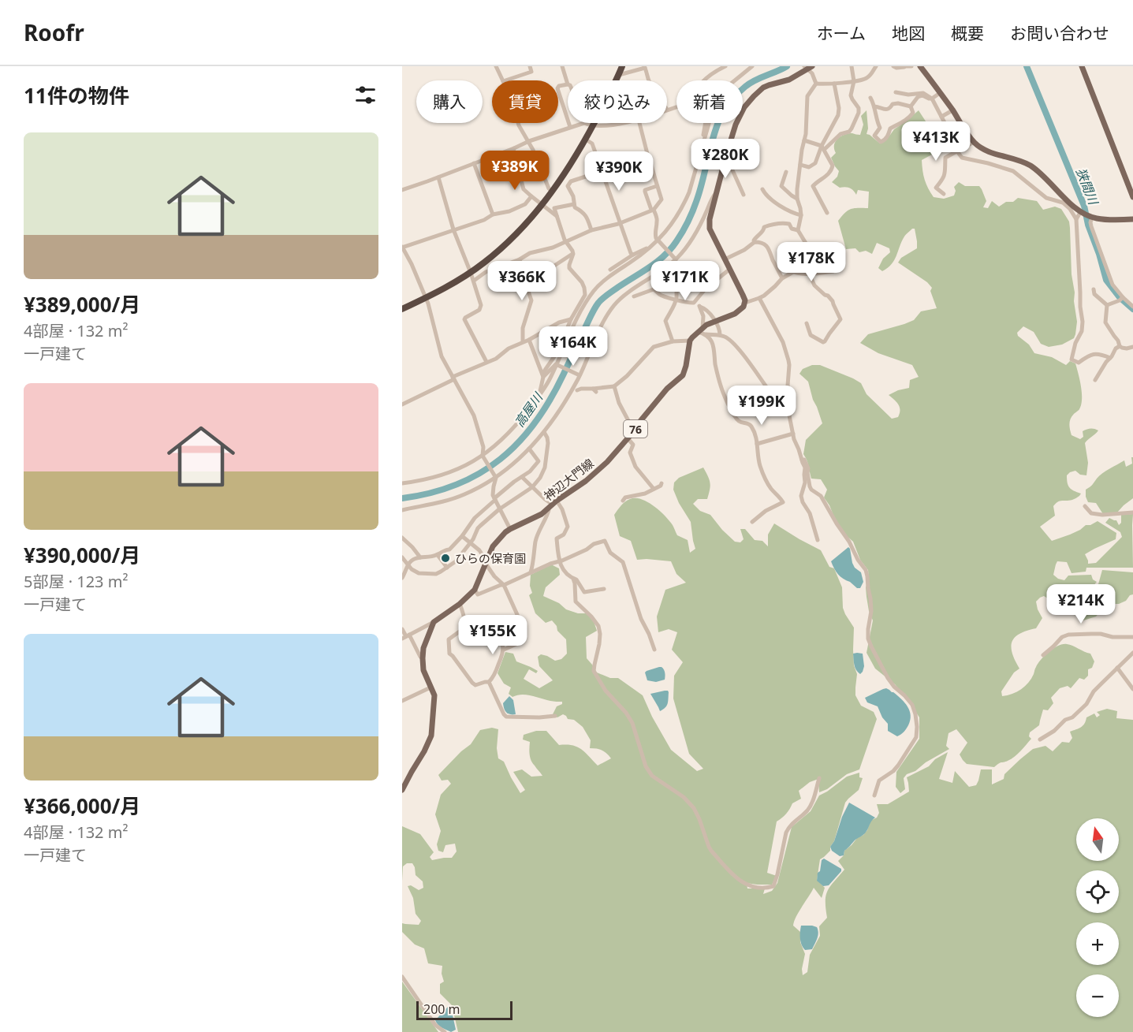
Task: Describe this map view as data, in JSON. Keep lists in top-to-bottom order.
{
  "streets": {
    "main road": ["76", "神辺大門線"]
  },
  "water": ["狭間川", "高屋川"],
  "places": ["ひらの保育園"],
  "scale_bar": "200 m",
  "north": "top",
  "page": {
    "header": "Roofr",
    "nav": [
      "ホーム",
      "地図",
      "概要",
      "お問い合わせ"
    ],
    "heading": "11件の物件",
    "chip": [
      "購入",
      "賃貸",
      "絞り込み",
      "新着"
    ],
    "price": [
      "¥413K",
      "¥280K",
      "¥389K",
      "¥390K",
      "¥178K",
      "¥366K",
      "¥171K",
      "¥164K",
      "¥199K",
      "¥214K",
      "¥155K"
    ],
    "list": [
      {
        "name": "¥389,000/月",
        "note": "4部屋 · 132 m² · 一戸建て"
      },
      {
        "name": "¥390,000/月",
        "note": "5部屋 · 123 m² · 一戸建て"
      },
      {
        "name": "¥366,000/月",
        "note": "4部屋 · 132 m² · 一戸建て"
      }
    ],
    "map_buttons": ["+", "−"],
    "scale": "200 m"
  }
}
